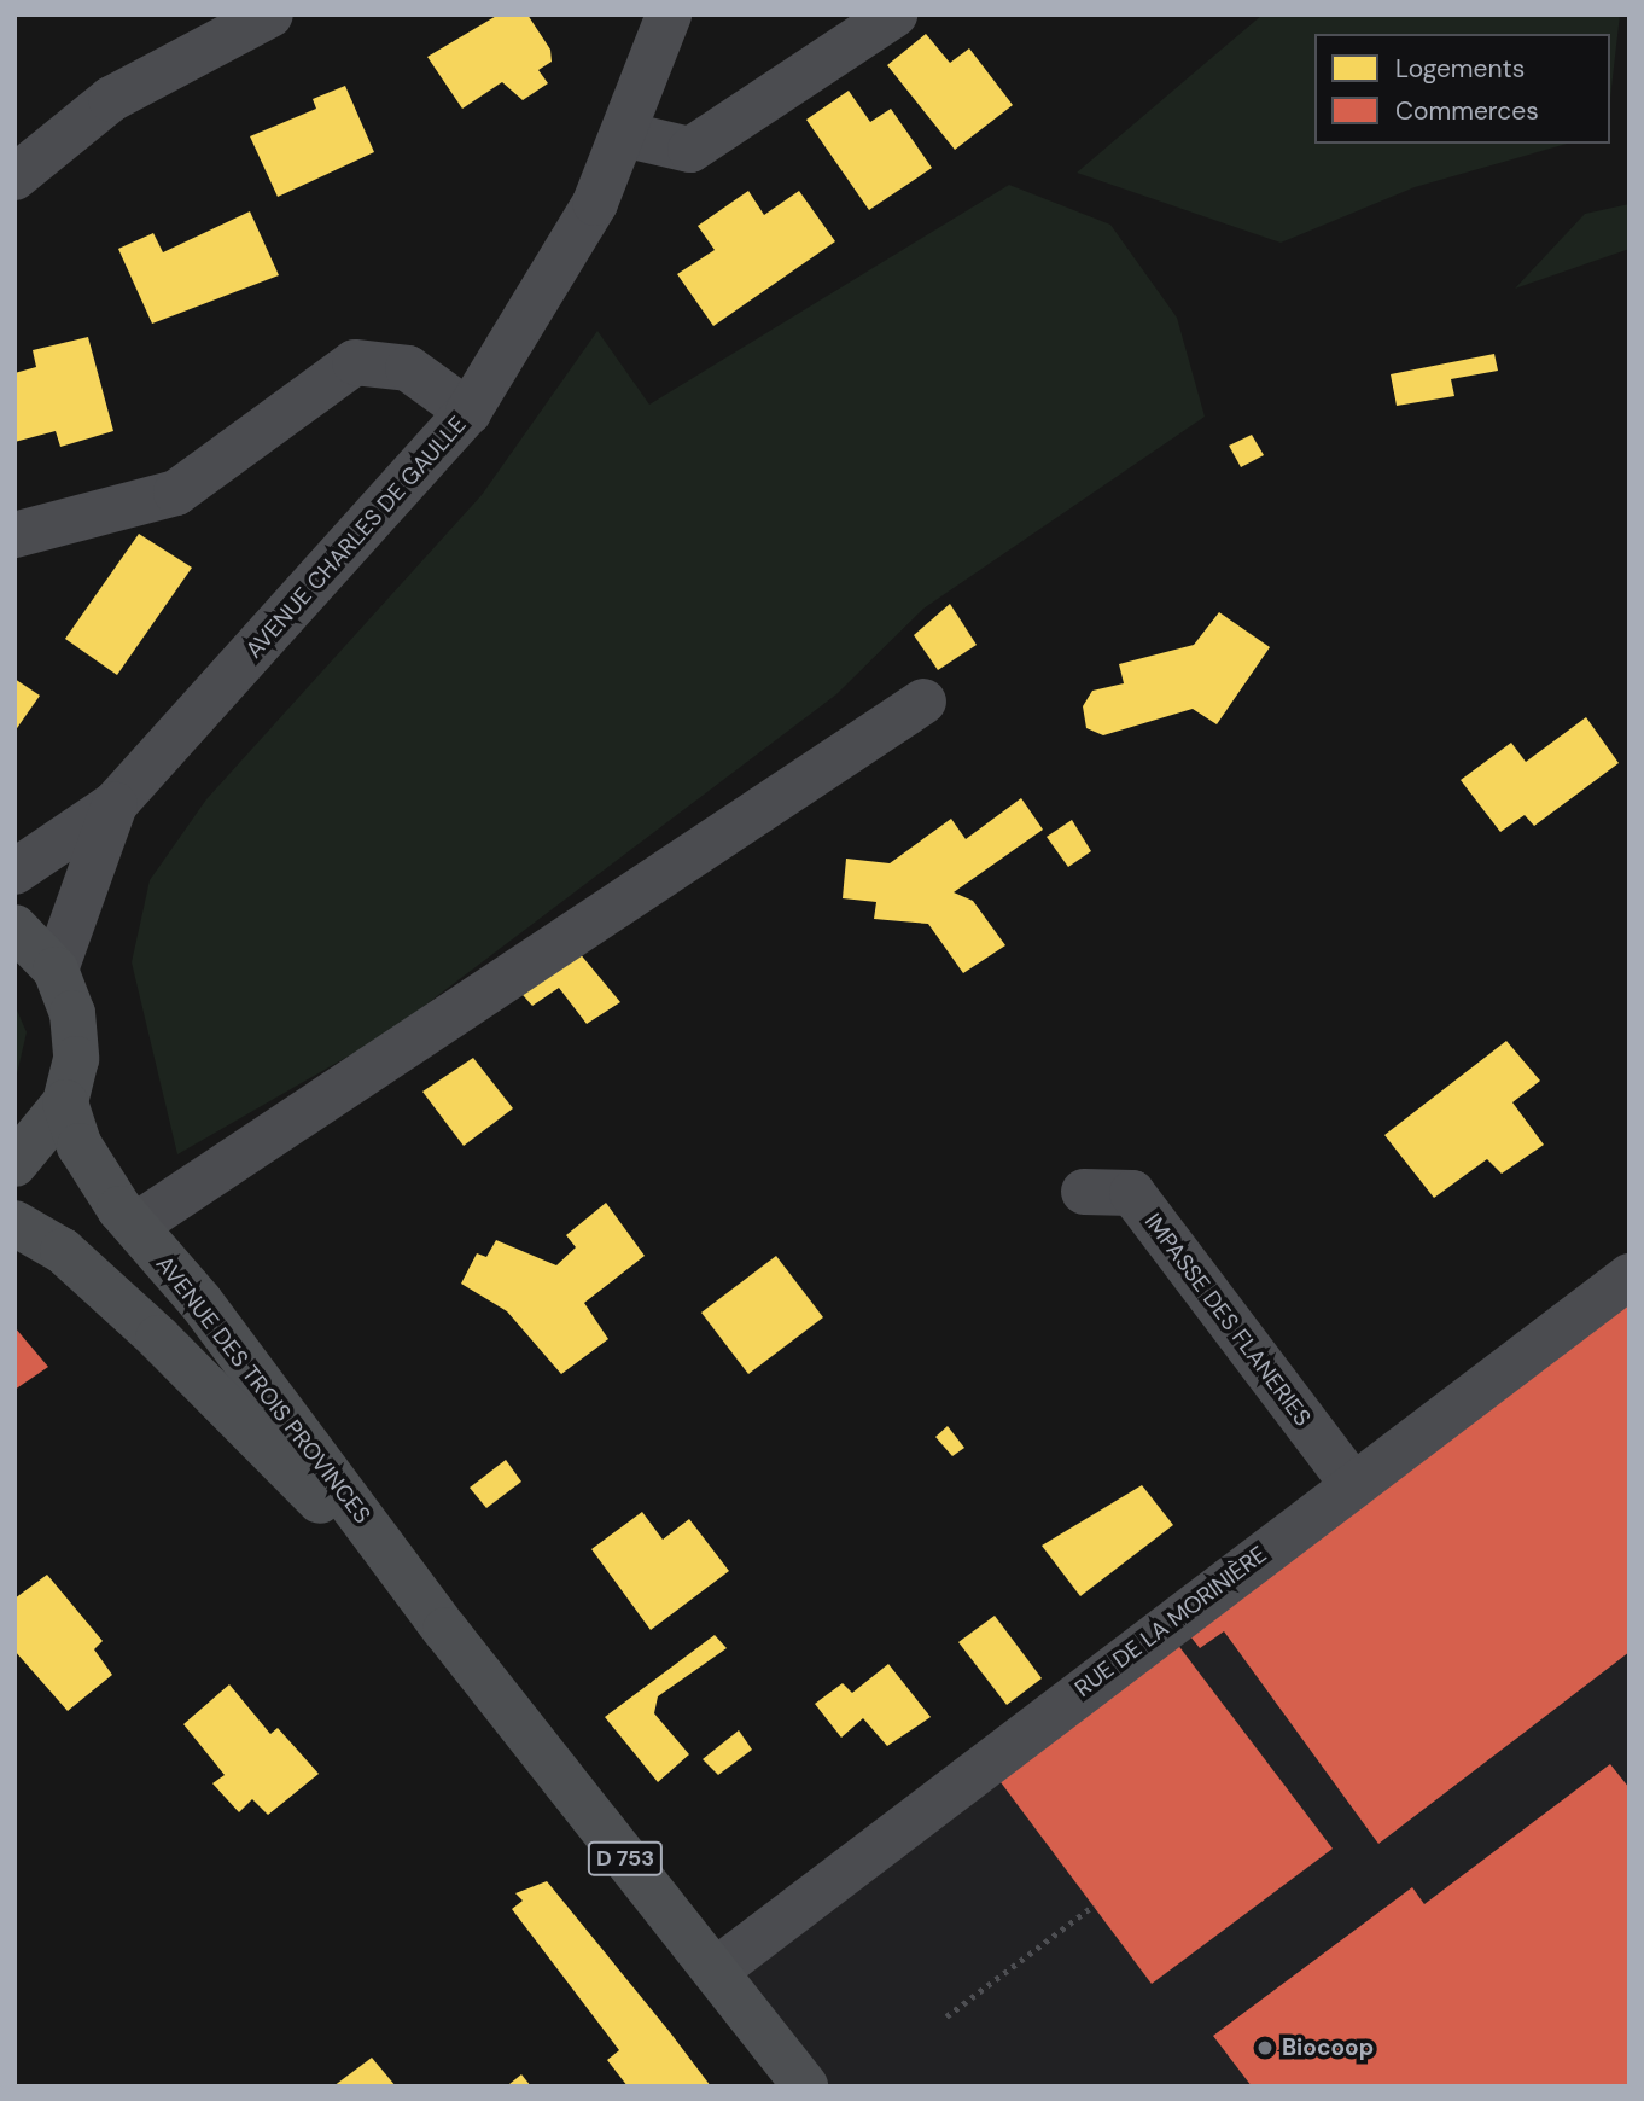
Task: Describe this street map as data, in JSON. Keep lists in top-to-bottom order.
{
  "streets": {
    "main road": ["AVENUE DES TROIS PROVINCES", "D 753"],
    "street": ["AVENUE CHARLES DE GAULLE", "IMPASSE DES FLANERIES", "RUE DE LA MORINIÈRE"]
  },
  "crossings": [
    ["IMPASSE DES FLANERIES", "RUE DE LA MORINIÈRE"],
    ["AVENUE DES TROIS PROVINCES", "RUE DE LA MORINIÈRE"]
  ],
  "places": ["Biocoop"],
  "legend": ["Logements", "Commerces"]
}
